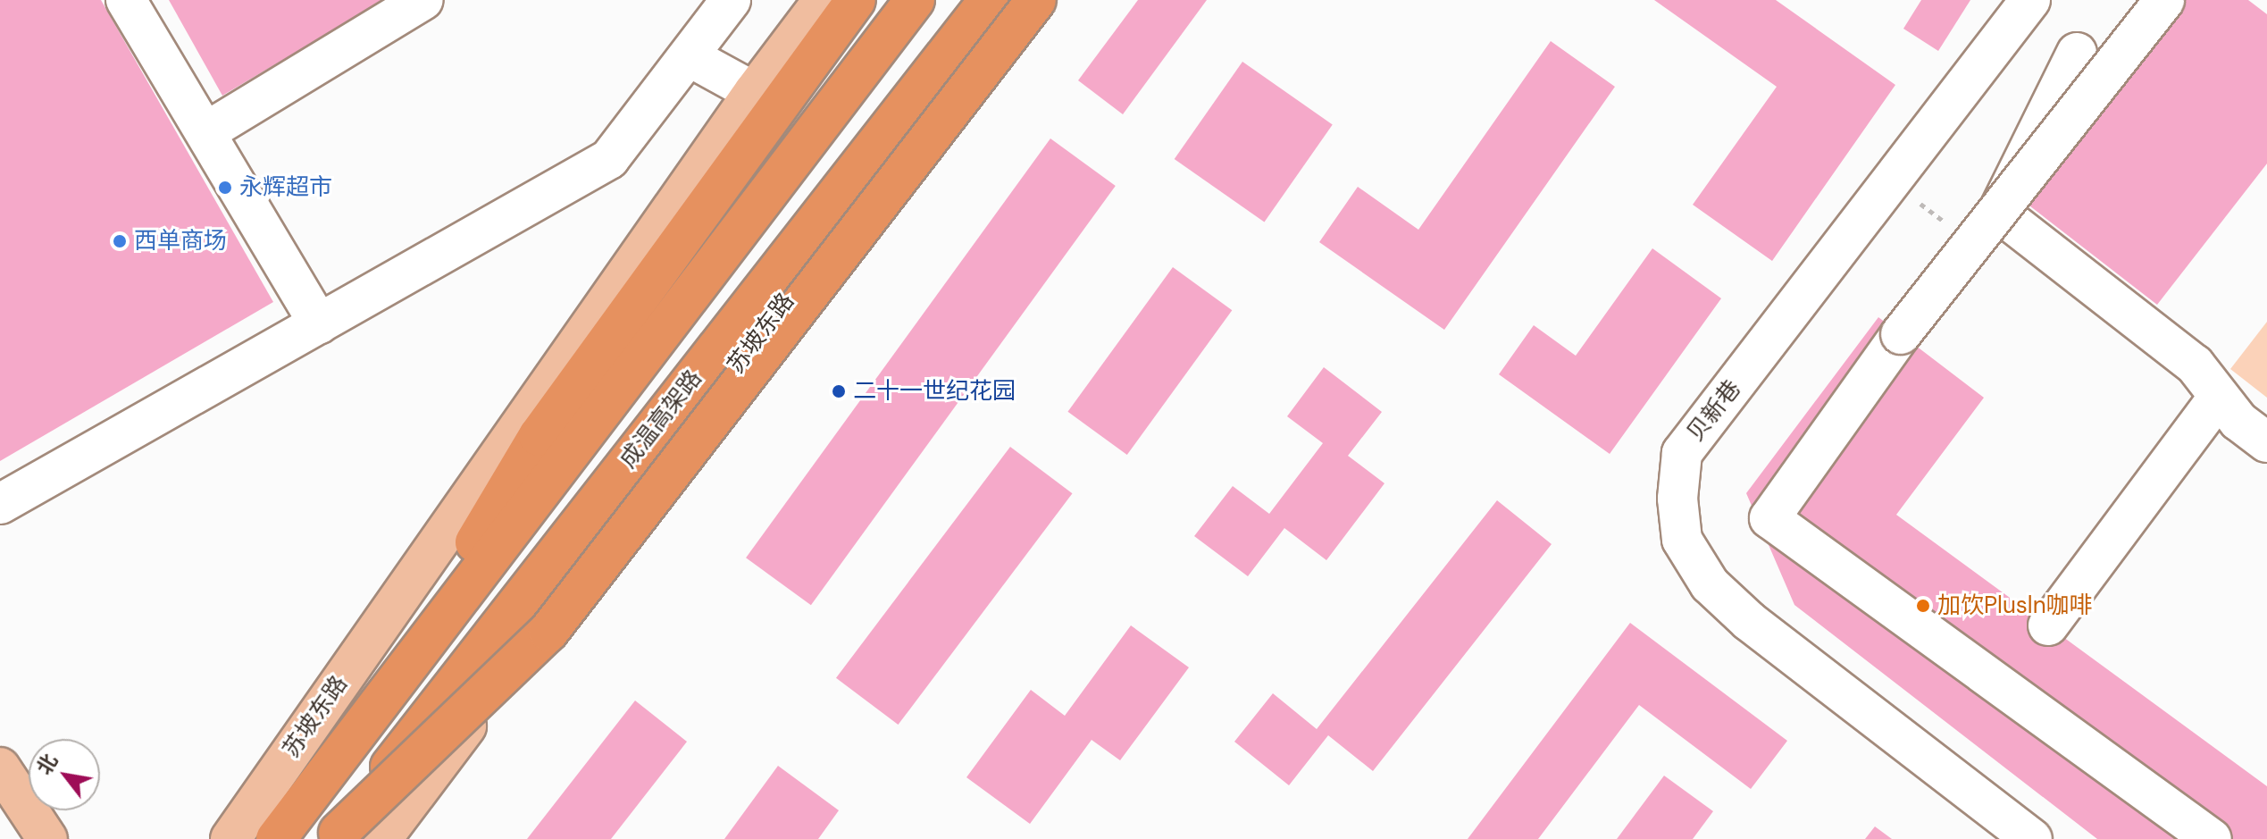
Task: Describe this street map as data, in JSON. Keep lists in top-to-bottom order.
{
  "streets": {
    "highway": ["成温高架路"],
    "main road": ["苏坡东路"],
    "street": ["贝新巷"]
  },
  "places": [
    "永辉超市",
    "西单商场",
    "二十一世纪花园",
    "加饮Plusln咖啡"
  ],
  "north": "top left"
}
